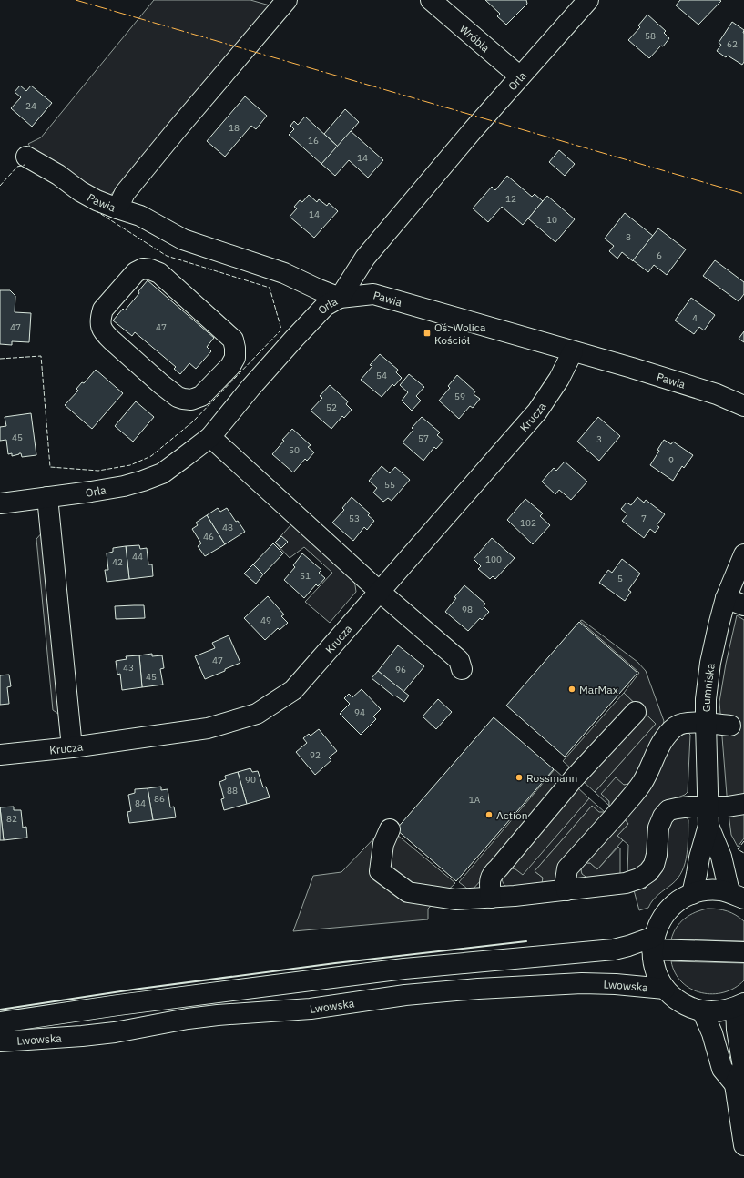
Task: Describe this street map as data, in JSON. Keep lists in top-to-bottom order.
{
  "streets": {
    "street": [
      "Wróbla",
      "Orla",
      "Pawia",
      "Krucza",
      "Gumniska",
      "Lwowska"
    ]
  },
  "crossings": [
    ["Wróbla", "Orla"],
    ["Orla", "Pawia"],
    ["Pawia", "Krucza"]
  ],
  "places": {
    "transit": ["Oś. Wolica Kościół"],
    "other": ["MarMax", "Rossmann", "Action"]
  },
  "house_numbers": [
    "58",
    "62",
    "24",
    "18",
    "16",
    "14",
    "12",
    "14",
    "10",
    "8",
    "6",
    "4",
    "47",
    "47",
    "54",
    "59",
    "52",
    "45",
    "57",
    "3",
    "50",
    "9",
    "55",
    "53",
    "7",
    "102",
    "48",
    "46",
    "44",
    "100",
    "42",
    "51",
    "5",
    "98",
    "49",
    "47",
    "43",
    "96",
    "45",
    "94",
    "92",
    "90",
    "88",
    "86",
    "1A",
    "84",
    "82"
  ]
}
